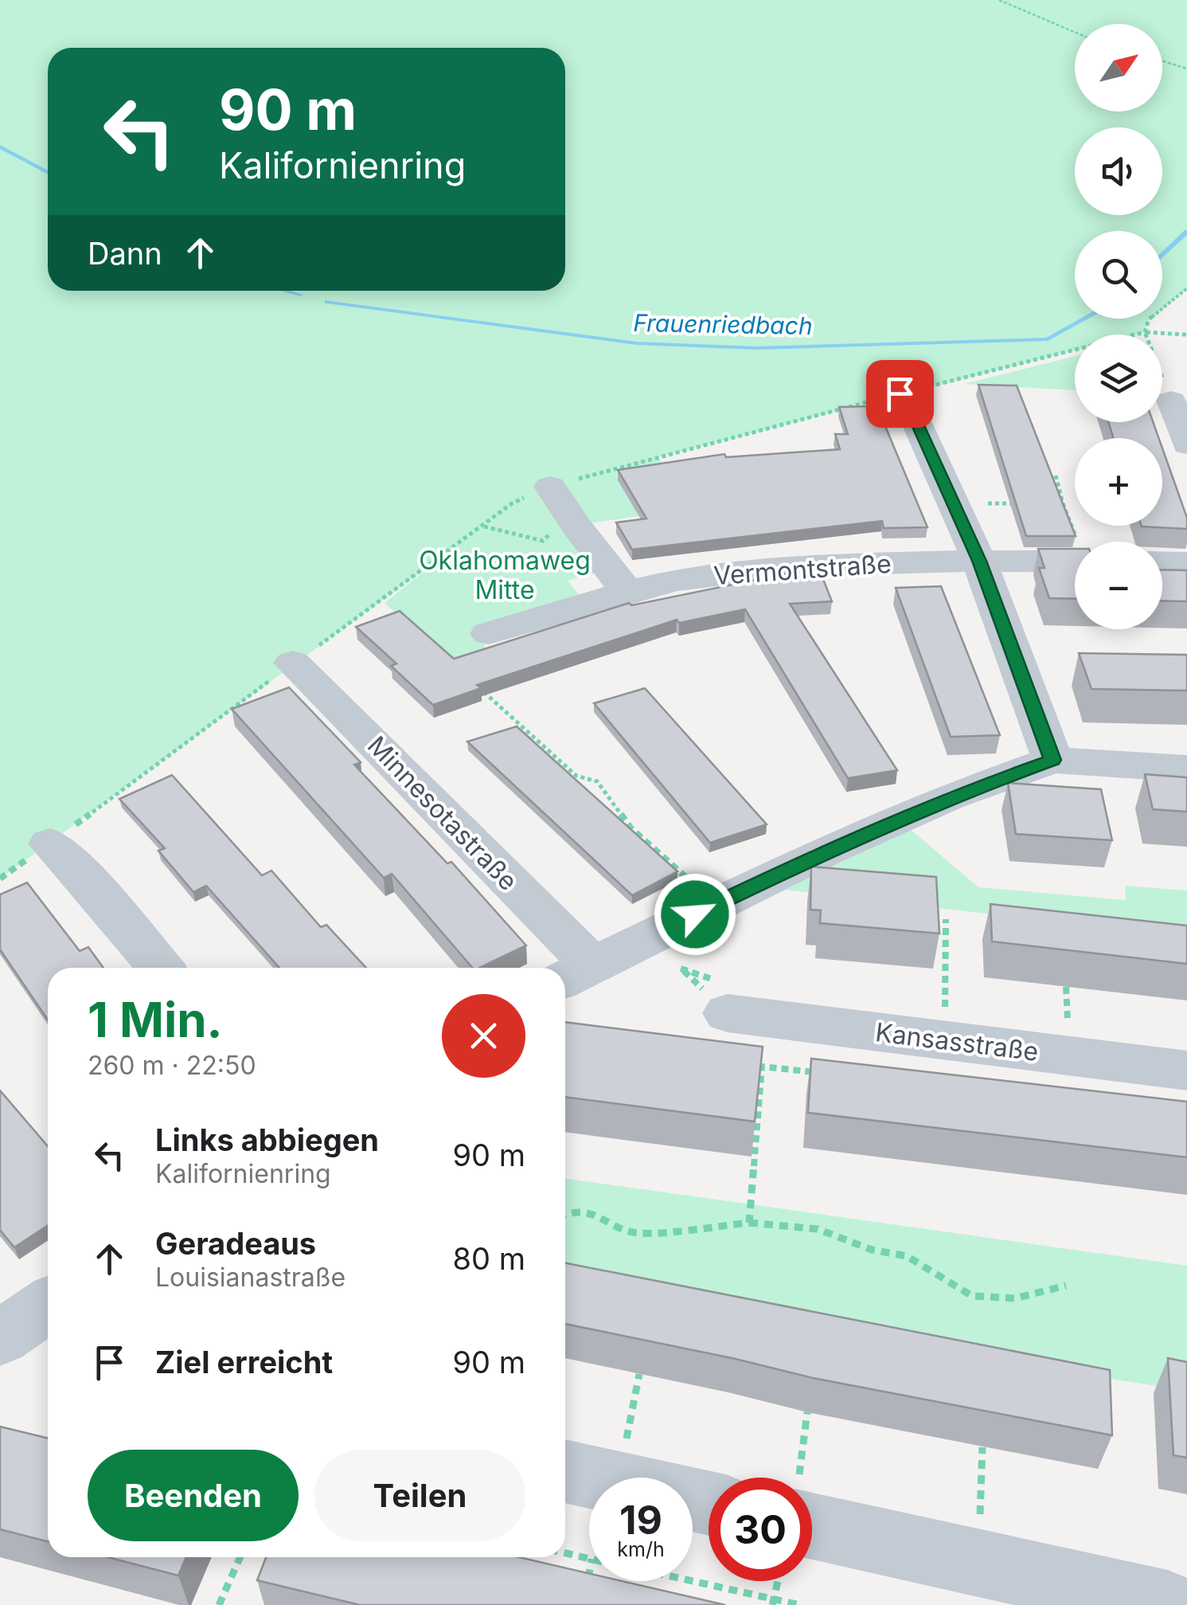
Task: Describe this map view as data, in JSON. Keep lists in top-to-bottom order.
{
  "streets": {
    "street": ["Vermontstraße", "Minnesotastraße", "Kansasstraße"]
  },
  "water": ["Frauenriedbach"],
  "parks": ["Oklahomaweg Mitte"],
  "north": "top right",
  "page": {
    "map_buttons": ["+", "−"],
    "turn": ["90 m", "Kalifornienring"],
    "then": "Dann",
    "heading": ["1 Min.", "260 m · 22:50"],
    "list": [
      {
        "name": "Links abbiegen",
        "note": "Kalifornienring",
        "value": "90 m"
      },
      {
        "name": "Geradeaus",
        "note": "Louisianastraße",
        "value": "80 m"
      },
      {
        "name": "Ziel erreicht",
        "value": "90 m"
      }
    ],
    "buttons": ["Beenden", "Teilen"],
    "speed": "19 km/h",
    "limit": "30"
  }
}
